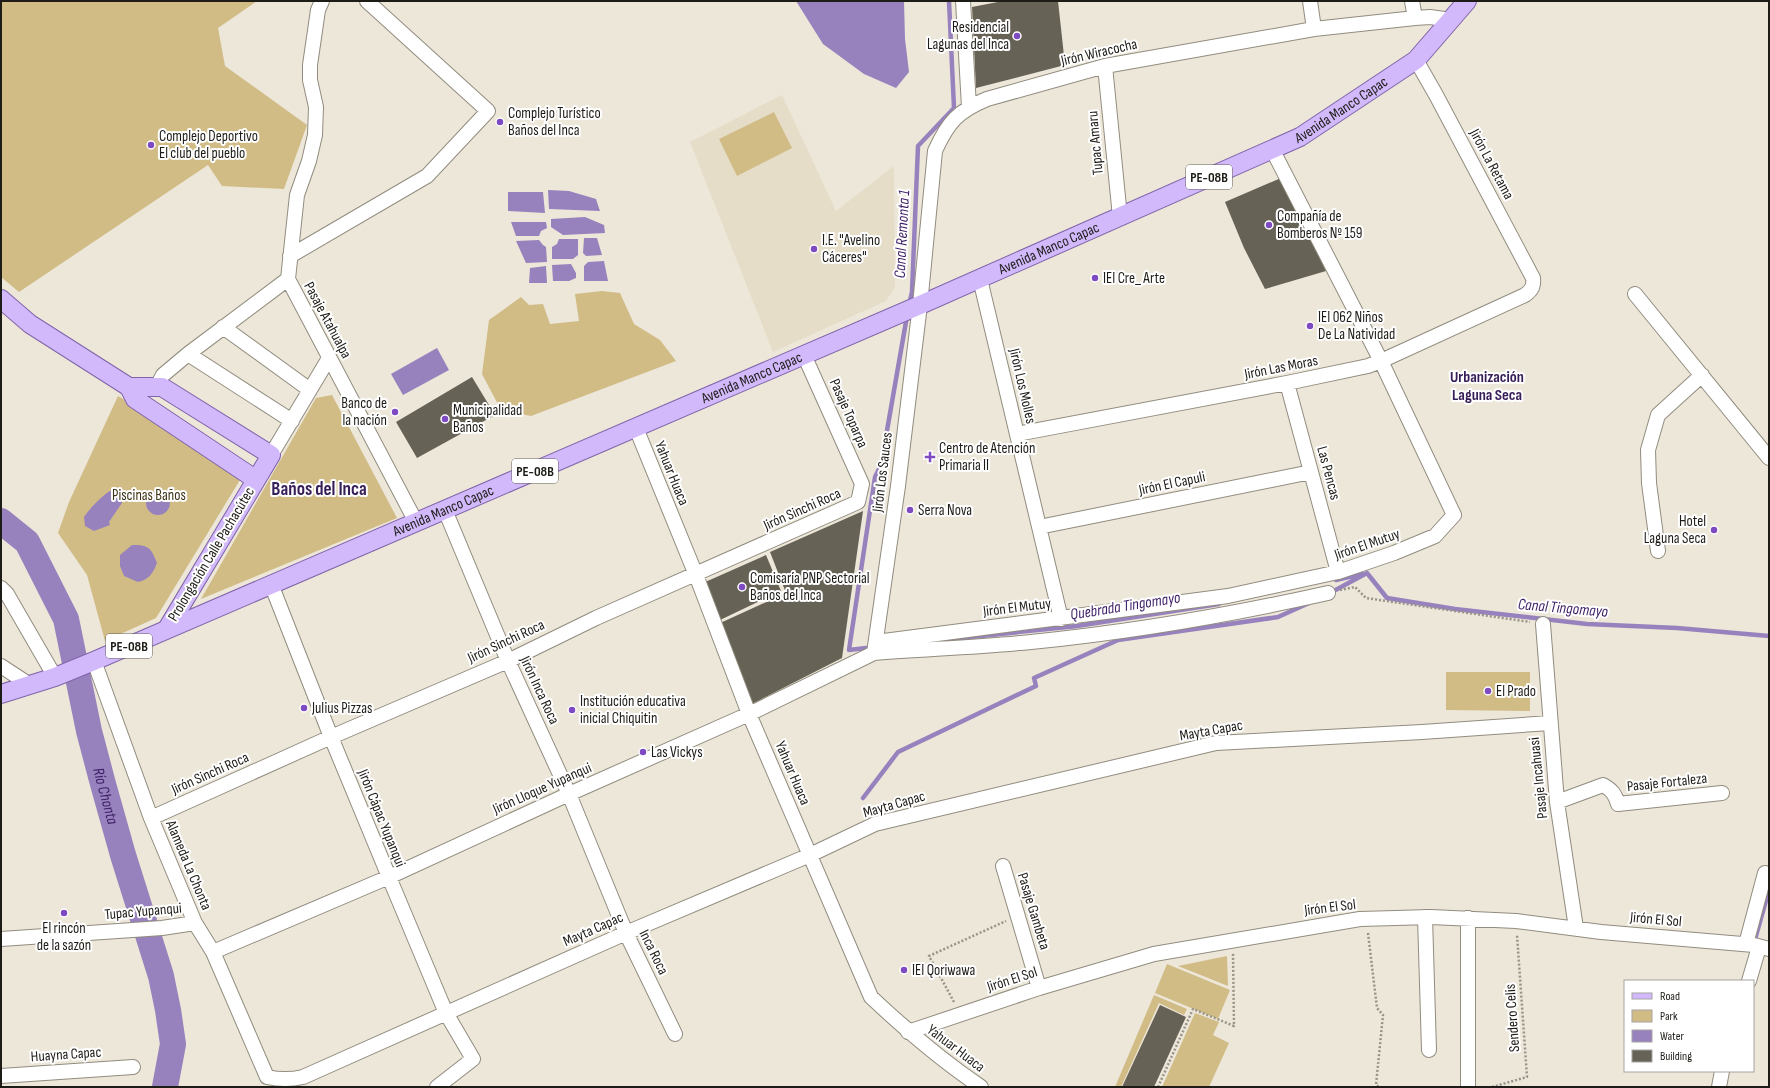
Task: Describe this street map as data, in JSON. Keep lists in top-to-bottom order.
{
  "streets": {
    "main road": ["Avenida Manco Capac", "PE-08B", "Prolongación Calle Pachacútec"],
    "street": [
      "Jirón Wiracocha",
      "Tupac Amaru",
      "Jirón La Retama",
      "Pasaje Atahualpa",
      "Jirón Las Moras",
      "Jirón Los Molles",
      "Pasaje Toparpa",
      "Jirón Los Sauces",
      "Yahuar Huaca",
      "Las Pencas",
      "Jirón El Capuli",
      "Jirón Sinchi Roca",
      "Jirón El Mutuy",
      "Jirón Inca Roca",
      "Mayta Capac",
      "Pasaje Incahuasi",
      "Pasaje Fortaleza",
      "Jirón Lloque Yupanqui",
      "Jirón Cápac Yupanqui",
      "Alameda La Chonta",
      "Jirón El Sol",
      "Tupac Yupanqui",
      "Pasaje Gambeta",
      "Inca Roca",
      "Huayna Capac"
    ],
    "path": ["Sendero Celis"]
  },
  "crossings": [
    ["Jirón Wiracocha", "Avenida Manco Capac"],
    ["Jirón Wiracocha", "Tupac Amaru"],
    ["Jirón Wiracocha", "Jirón Los Sauces"],
    ["Avenida Manco Capac", "Tupac Amaru"],
    ["Avenida Manco Capac", "Jirón La Retama"],
    ["Avenida Manco Capac", "Pasaje Atahualpa"],
    ["Avenida Manco Capac", "Jirón Los Molles"],
    ["Avenida Manco Capac", "Pasaje Toparpa"],
    ["Avenida Manco Capac", "Jirón Los Sauces"],
    ["Avenida Manco Capac", "Yahuar Huaca"],
    ["Avenida Manco Capac", "Jirón El Mutuy"],
    ["Avenida Manco Capac", "Prolongación Calle Pachacútec"],
    ["Avenida Manco Capac", "Jirón Inca Roca"],
    ["Avenida Manco Capac", "Jirón Cápac Yupanqui"],
    ["Avenida Manco Capac", "Alameda La Chonta"],
    ["Jirón La Retama", "Jirón Las Moras"],
    ["Jirón Las Moras", "Jirón Los Molles"],
    ["Jirón Las Moras", "Las Pencas"],
    ["Jirón Las Moras", "Jirón El Mutuy"],
    ["Jirón Los Molles", "Jirón El Capuli"],
    ["Jirón Los Molles", "Jirón El Mutuy"],
    ["Pasaje Toparpa", "Jirón Sinchi Roca"],
    ["Jirón Los Sauces", "Jirón El Mutuy"],
    ["Jirón Los Sauces", "Jirón Lloque Yupanqui"],
    ["Yahuar Huaca", "Jirón Sinchi Roca"],
    ["Yahuar Huaca", "Mayta Capac"],
    ["Yahuar Huaca", "Jirón Lloque Yupanqui"],
    ["Yahuar Huaca", "Jirón El Sol"],
    ["Las Pencas", "Jirón El Capuli"],
    ["Las Pencas", "Jirón El Mutuy"],
    ["Jirón Sinchi Roca", "Jirón Inca Roca"],
    ["Jirón Sinchi Roca", "Jirón Cápac Yupanqui"],
    ["Jirón Sinchi Roca", "Alameda La Chonta"],
    ["Jirón El Mutuy", "Jirón Lloque Yupanqui"],
    ["Jirón Inca Roca", "Jirón Lloque Yupanqui"],
    ["Jirón Inca Roca", "Inca Roca"],
    ["Mayta Capac", "Pasaje Incahuasi"],
    ["Mayta Capac", "Jirón Cápac Yupanqui"],
    ["Mayta Capac", "Alameda La Chonta"],
    ["Mayta Capac", "Inca Roca"],
    ["Pasaje Incahuasi", "Pasaje Fortaleza"],
    ["Pasaje Incahuasi", "Jirón El Sol"],
    ["Jirón Lloque Yupanqui", "Jirón Cápac Yupanqui"],
    ["Jirón Lloque Yupanqui", "Alameda La Chonta"],
    ["Jirón Lloque Yupanqui", "Inca Roca"],
    ["Alameda La Chonta", "Tupac Yupanqui"],
    ["Jirón El Sol", "Pasaje Gambeta"],
    ["Jirón El Sol", "Sendero Celis"]
  ],
  "districts": ["Urbanización Laguna Seca", "Baños del Inca"],
  "water": [
    "Canal Remonta 1",
    "Quebrada Tingomayo",
    "Canal Tingomayo",
    "Río Chonta"
  ],
  "parks": ["Piscinas Baños"],
  "places": {
    "other": [
      "Residencial Lagunas del Inca",
      "Complejo Turístico Baños del Inca",
      "Complejo Deportivo El club del pueblo",
      "Compañía de Bomberos Nº 159",
      "I.E. \"Avelino Cáceres\"",
      "IEI Cre_ Arte",
      "IEI 062 Niños De La Natividad",
      "Banco de la nación",
      "Municipalidad Baños",
      "Serra Nova",
      "Hotel Laguna Seca",
      "Comisaría PNP Sectorial Baños del Inca",
      "El Prado",
      "Julius Pizzas",
      "Institución educativa inicial Chiquitin",
      "Las Vickys",
      "El rincón de la sazón",
      "IEI Qoriwawa"
    ],
    "health": ["Centro de Atención Primaria II"]
  },
  "legend": [
    "Road",
    "Park",
    "Water",
    "Building"
  ]
}
